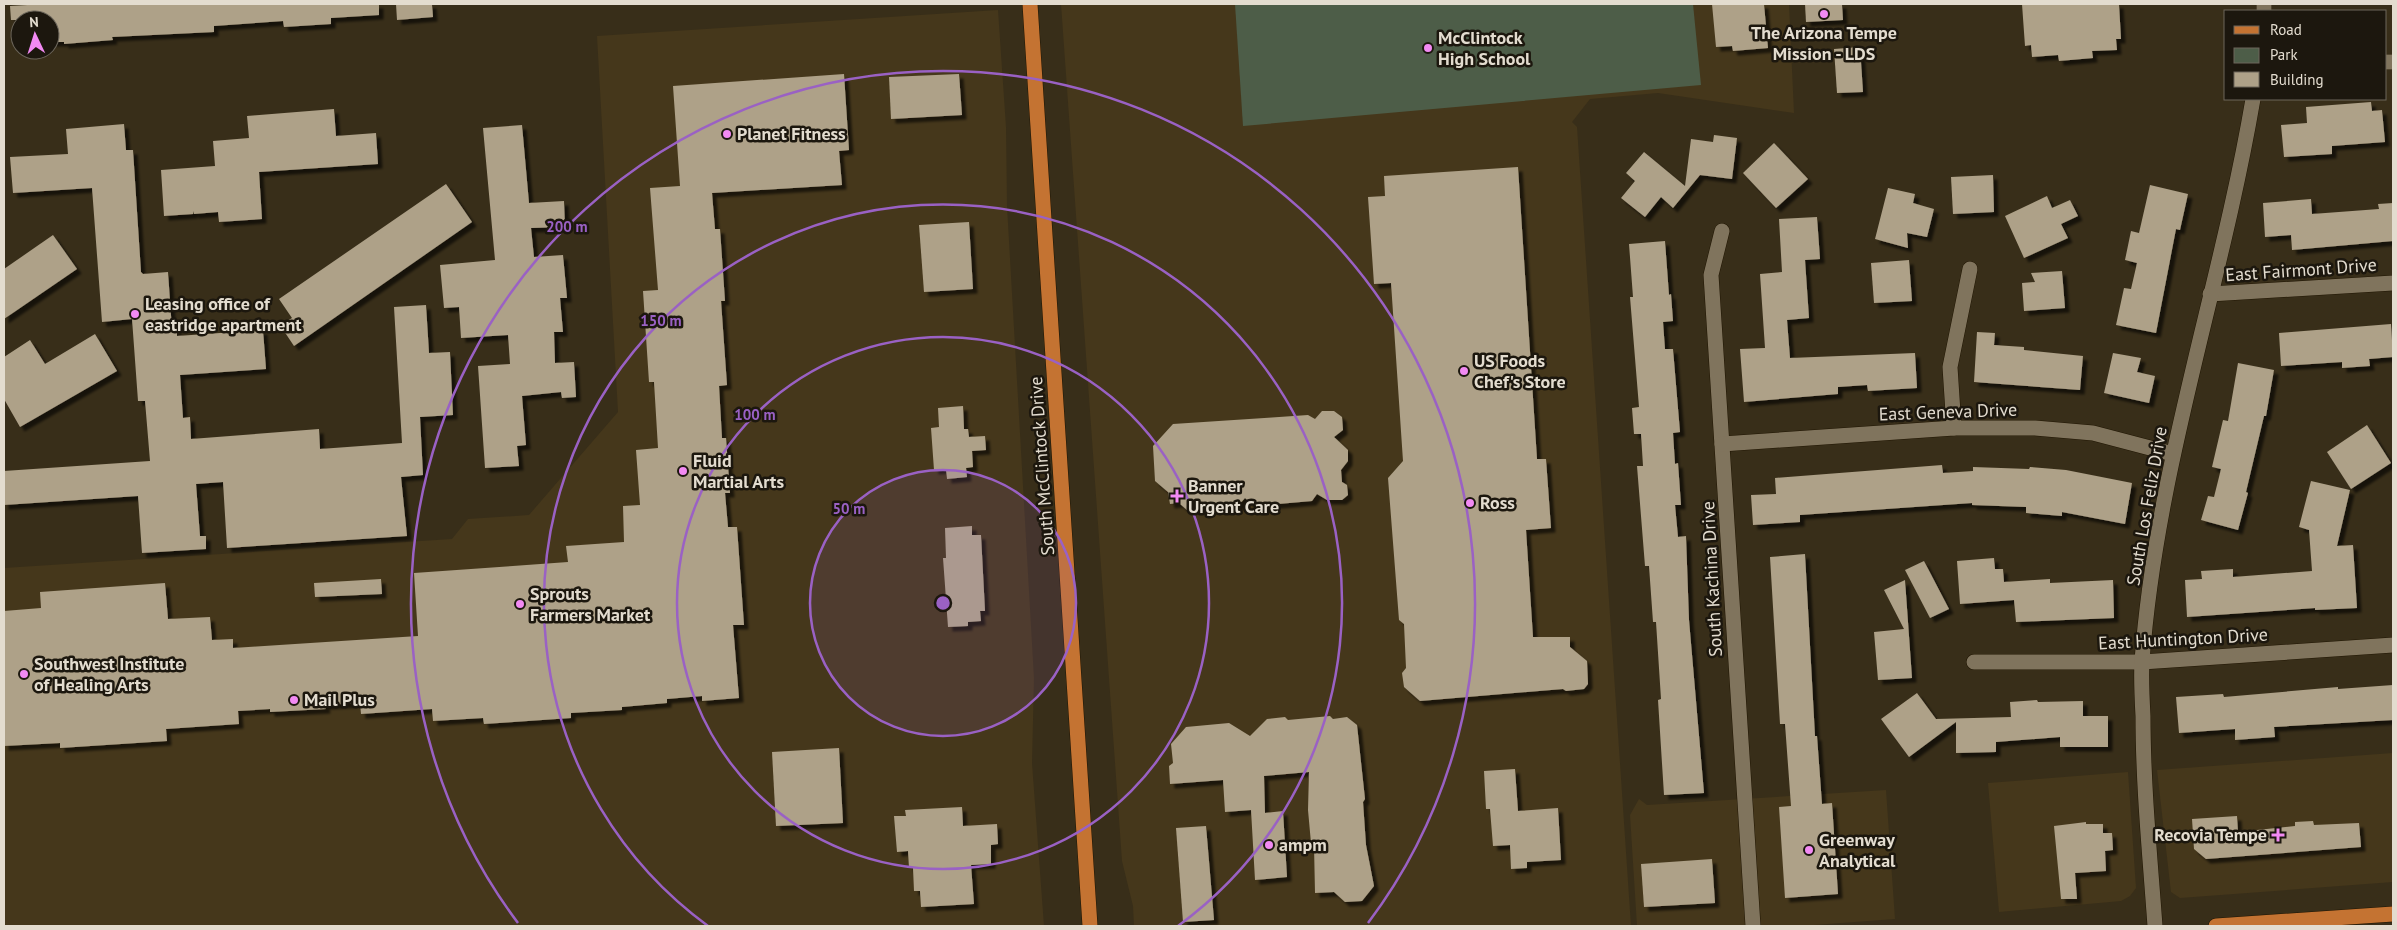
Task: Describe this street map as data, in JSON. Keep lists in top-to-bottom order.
{
  "streets": {
    "main road": ["South McClintock Drive"],
    "street": [
      "East Fairmont Drive",
      "East Geneva Drive",
      "South Los Feliz Drive",
      "South Kachina Drive",
      "East Huntington Drive"
    ]
  },
  "crossings": [
    ["East Fairmont Drive", "South Los Feliz Drive"],
    ["East Geneva Drive", "South Los Feliz Drive"],
    ["East Geneva Drive", "South Kachina Drive"],
    ["South Los Feliz Drive", "East Huntington Drive"]
  ],
  "places": {
    "other": [
      "The Arizona Tempe Mission - LDS",
      "McClintock High School",
      "Planet Fitness",
      "Leasing office of eastridge apartment",
      "US Foods Chef's Store",
      "Fluid Martial Arts",
      "Ross",
      "Sprouts Farmers Market",
      "Southwest Institute of Healing Arts",
      "Mail Plus",
      "ampm",
      "Greenway Analytical"
    ],
    "health": ["Banner Urgent Care", "Recovia Tempe"]
  },
  "legend": ["Road", "Park", "Building"],
  "north": "top",
  "rings": [
    "200 m",
    "150 m",
    "100 m",
    "50 m"
  ]
}
